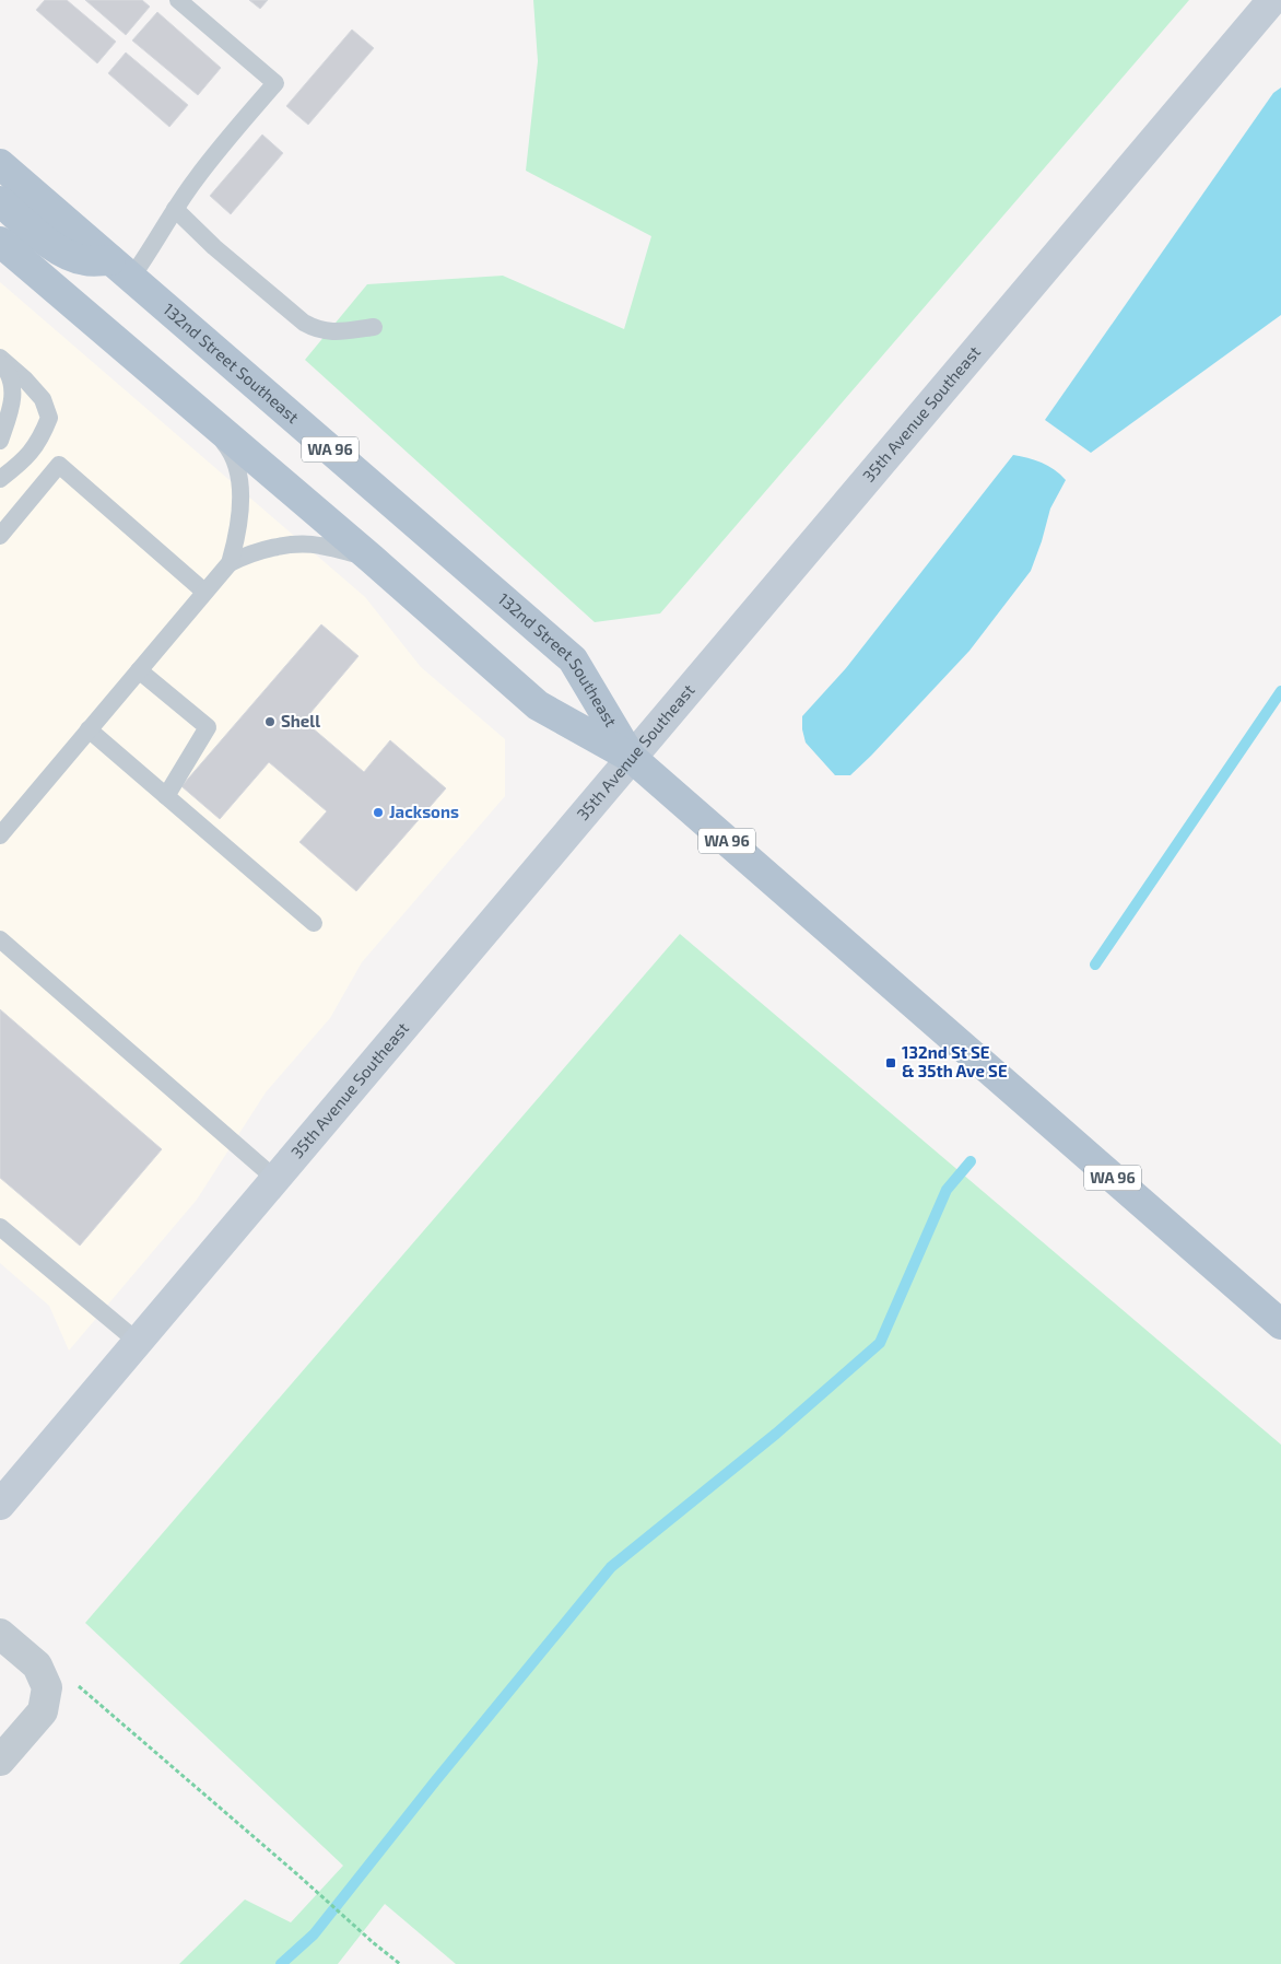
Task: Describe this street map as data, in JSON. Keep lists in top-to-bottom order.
{
  "streets": {
    "main road": ["132nd Street Southeast", "WA 96"],
    "street": ["35th Avenue Southeast"]
  },
  "crossings": [
    ["132nd Street Southeast", "35th Avenue Southeast"]
  ],
  "places": {
    "other": ["Shell", "Jacksons"],
    "transit": ["132nd St SE & 35th Ave SE"]
  }
}
